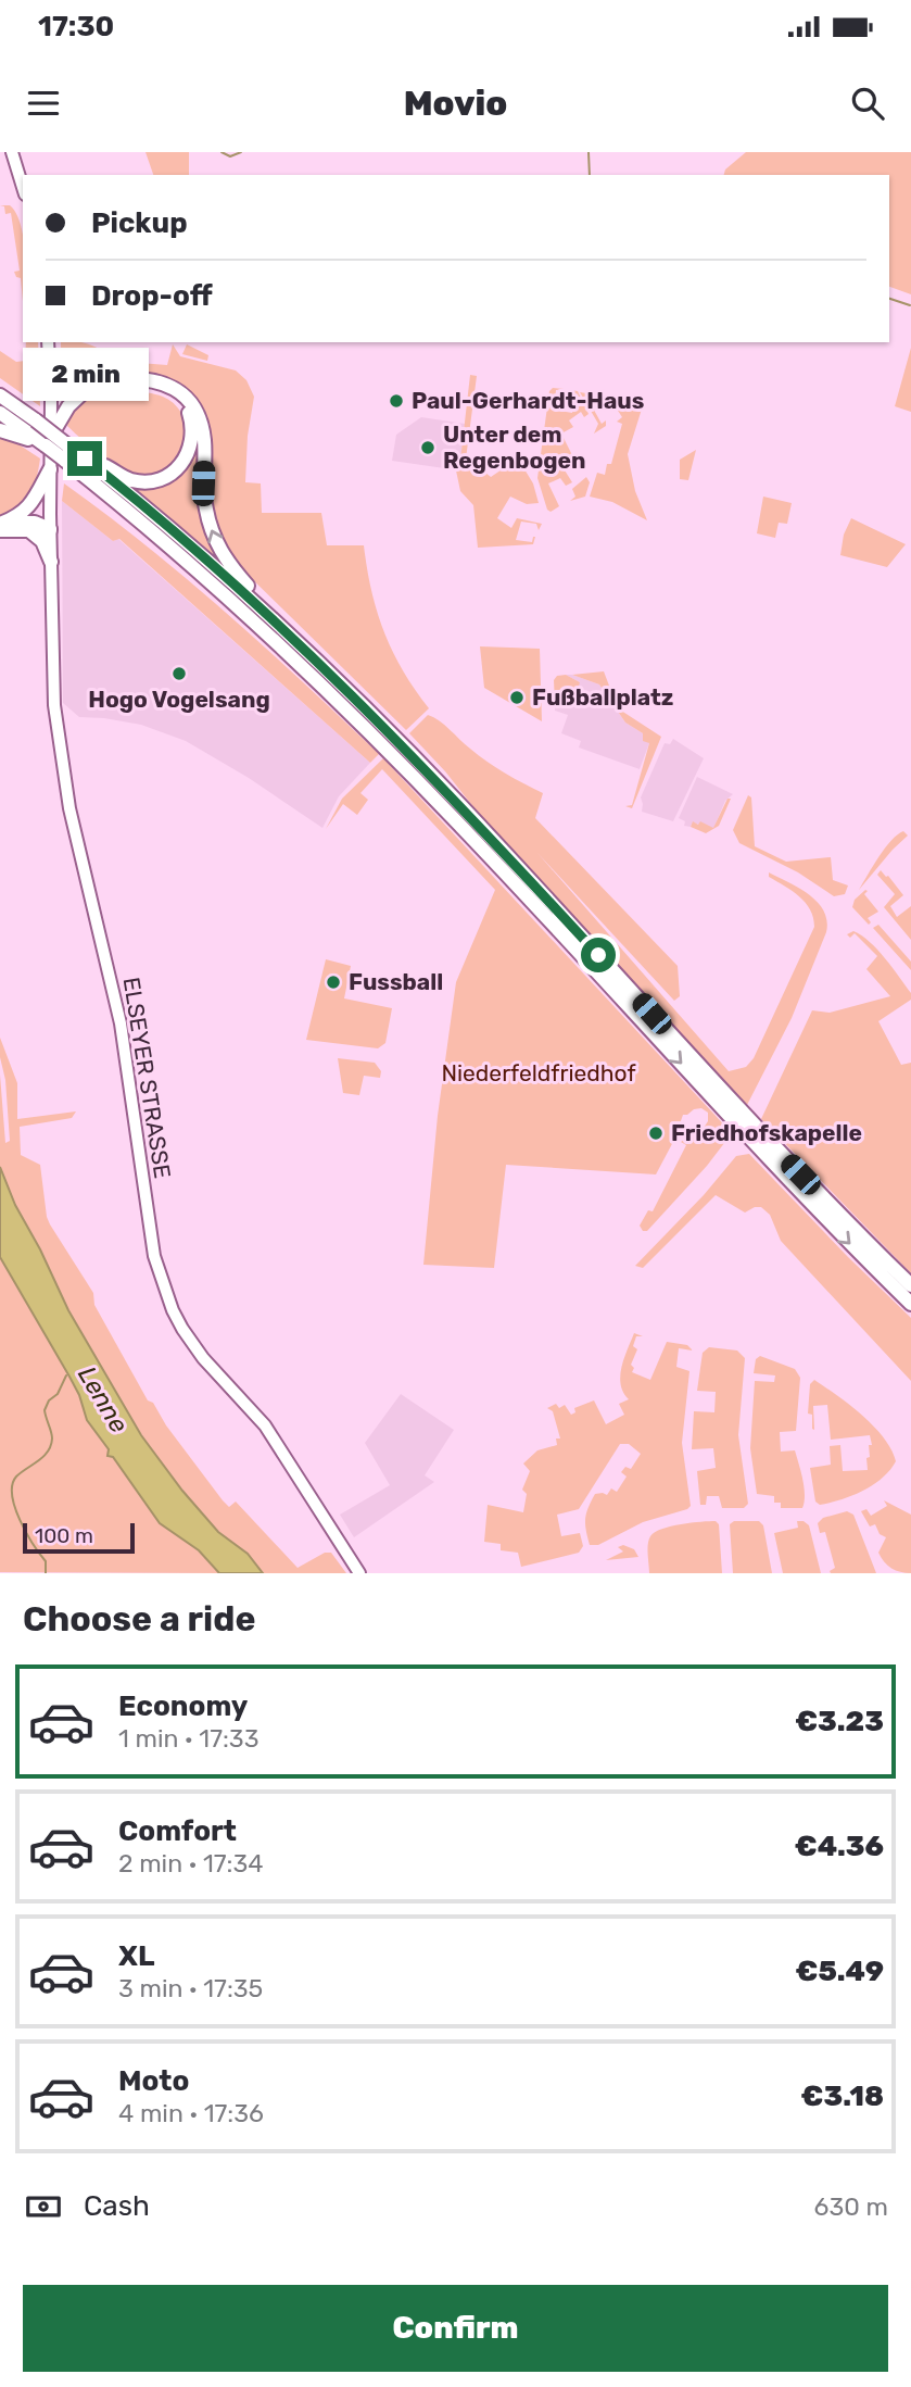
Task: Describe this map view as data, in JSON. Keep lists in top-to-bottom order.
{
  "streets": {
    "main road": ["ELSEYER STRASSE"]
  },
  "water": ["Lenne"],
  "parks": ["Niederfeldfriedhof"],
  "places": [
    "Paul-Gerhardt-Haus",
    "Unter dem Regenbogen",
    "Hogo Vogelsang",
    "Fußballplatz",
    "Fussball",
    "Friedhofskapelle"
  ],
  "scale_bar": "100 m",
  "page": {
    "status": "17:30",
    "header": "Movio",
    "banner": ["Pickup", "Drop-off"],
    "bubble": "2 min",
    "scale": "100 m",
    "heading": "Choose a ride",
    "list": [
      {
        "name": "Economy",
        "note": "1 min · 17:33",
        "value": "€3.23"
      },
      {
        "name": "Comfort",
        "note": "2 min · 17:34",
        "value": "€4.36"
      },
      {
        "name": "XL",
        "note": "3 min · 17:35",
        "value": "€5.49"
      },
      {
        "name": "Moto",
        "note": "4 min · 17:36",
        "value": "€3.18"
      }
    ],
    "pay": ["Cash", "630 m"],
    "buttons": "Confirm"
  }
}
